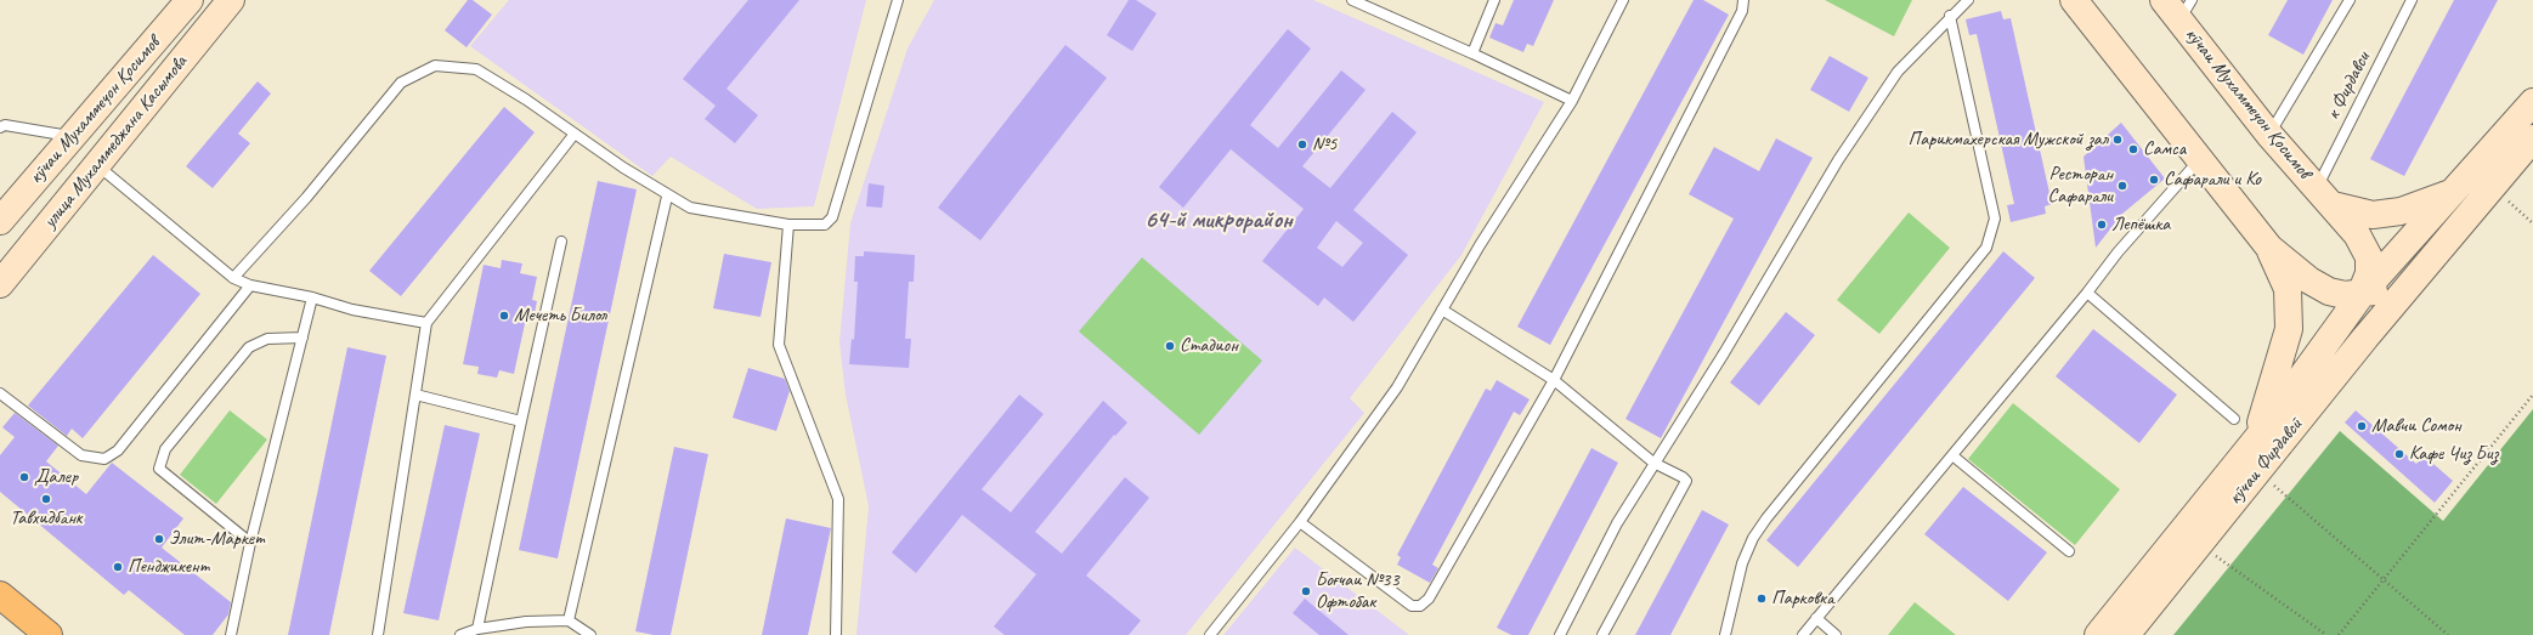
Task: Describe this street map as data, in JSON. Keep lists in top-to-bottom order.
{
  "streets": {
    "street": ["кӯчаи Мухаммеҷон Қосимов", "улица Мухаммеджана Касымова", "кӯчаи Фирдавсӣ"],
    "lane": ["к Фирдавси"]
  },
  "crossings": [
    ["к Фирдавси", "кӯчаи Мухаммеҷон Қосимов"],
    ["кӯчаи Мухаммеҷон Қосимов", "кӯчаи Фирдавсӣ"]
  ],
  "districts": ["64-й микрорайон"],
  "places": [
    "Парикмахерская Мужской зал",
    "№5",
    "Самса",
    "Сафарали и Ко",
    "Ресторан Сафарали",
    "Лепёшка",
    "Мечеть Билол",
    "Стадион",
    "Мавчи Сомон",
    "Кафе Чиз Биз",
    "Далер",
    "Тавхидбанк",
    "Элит-Маркет",
    "Пенджикент",
    "Боғчаи №33 Офтобак",
    "Парковка"
  ]
}
